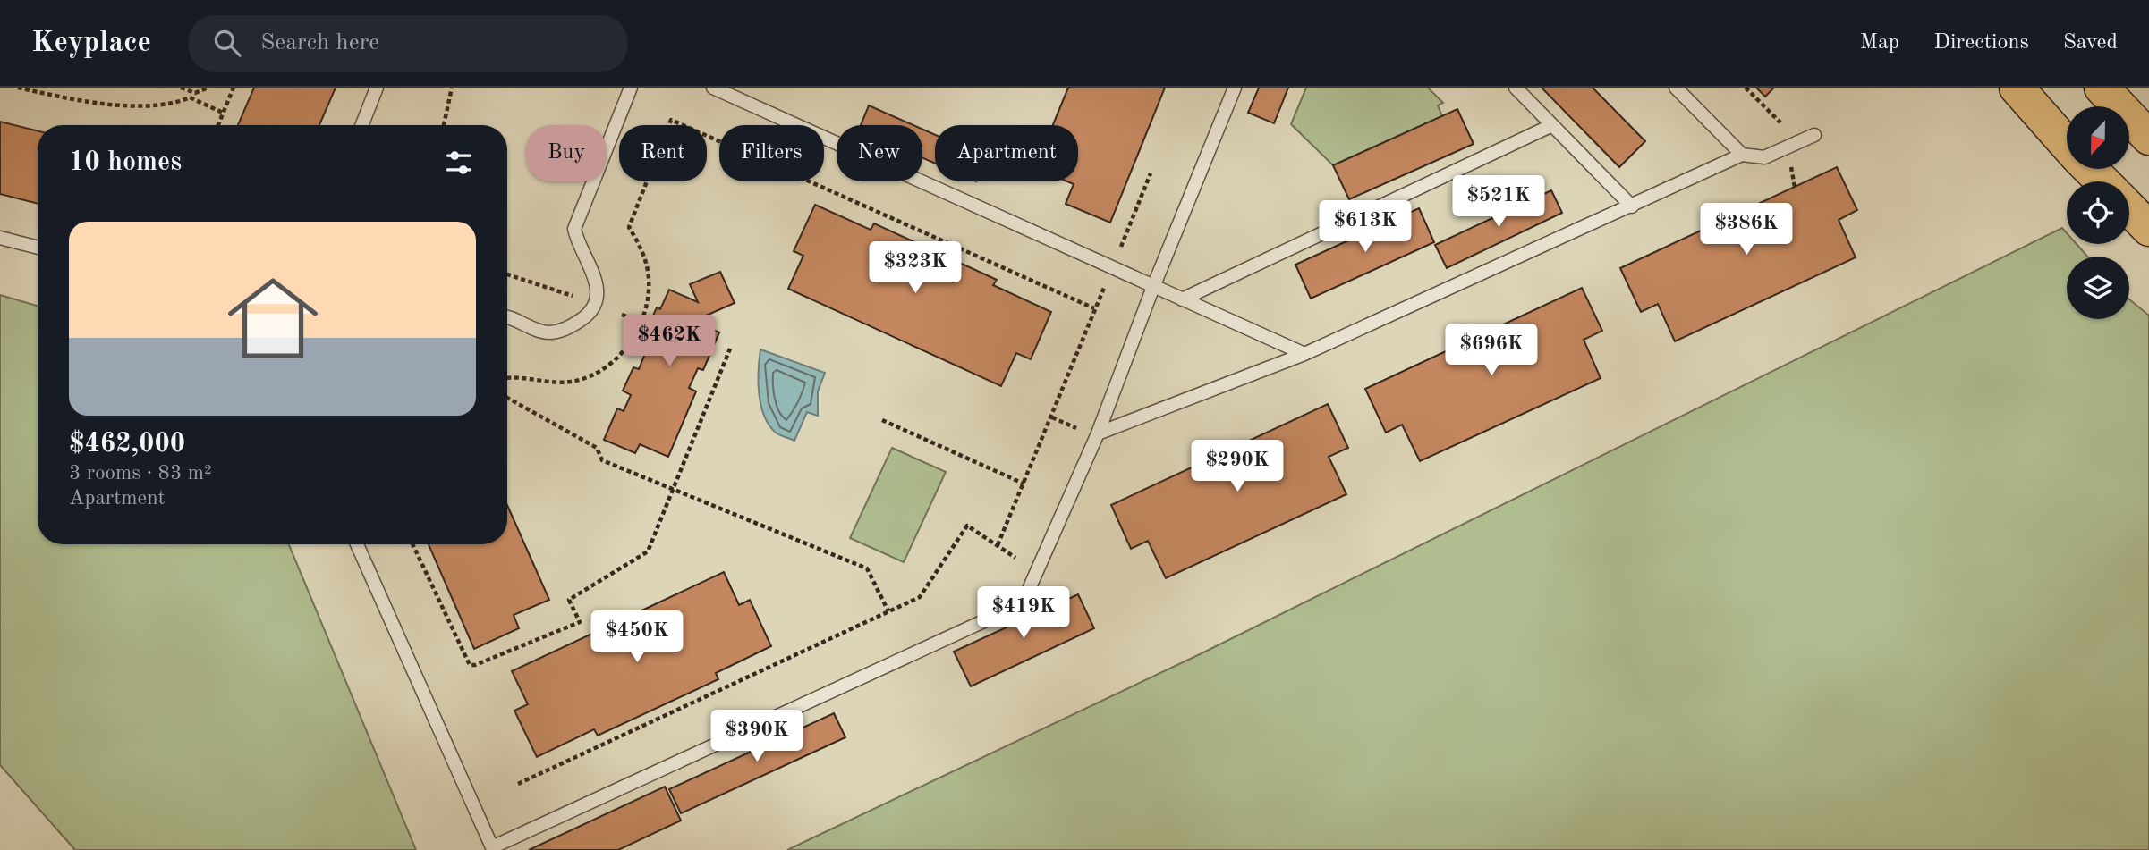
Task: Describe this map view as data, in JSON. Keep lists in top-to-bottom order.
{
  "north": "bottom",
  "page": {
    "header": "Keyplace",
    "search": "Search here",
    "nav": ["Map", "Directions", "Saved"],
    "chip": [
      "Buy",
      "Rent",
      "Filters",
      "New",
      "Apartment"
    ],
    "heading": "10 homes",
    "price": [
      "$521K",
      "$613K",
      "$386K",
      "$323K",
      "$462K",
      "$696K",
      "$290K",
      "$419K",
      "$450K",
      "$390K"
    ],
    "list": [
      {
        "name": "$462,000",
        "note": "3 rooms · 83 m² · Apartment"
      }
    ]
  }
}
